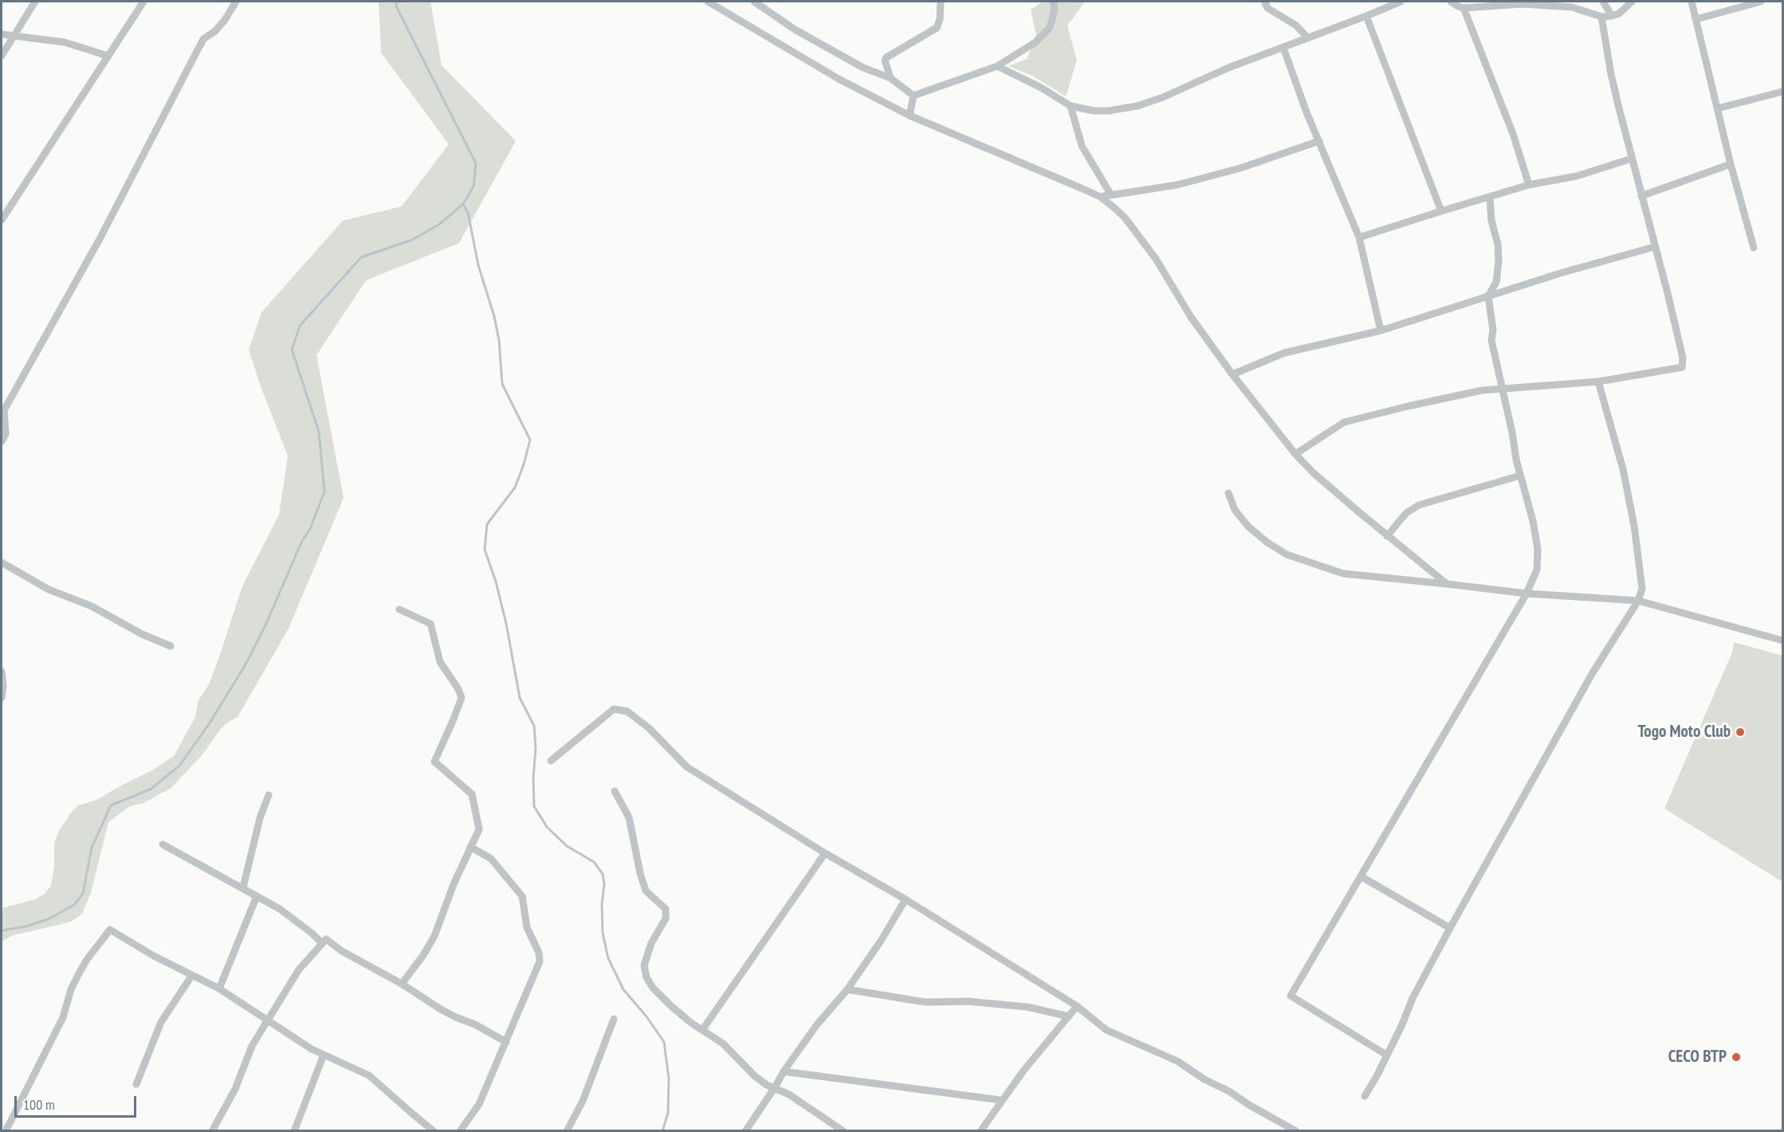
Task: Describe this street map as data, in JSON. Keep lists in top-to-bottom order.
{
  "places": ["Togo Moto Club", "CECO BTP"],
  "scale_bar": "100 m"
}
